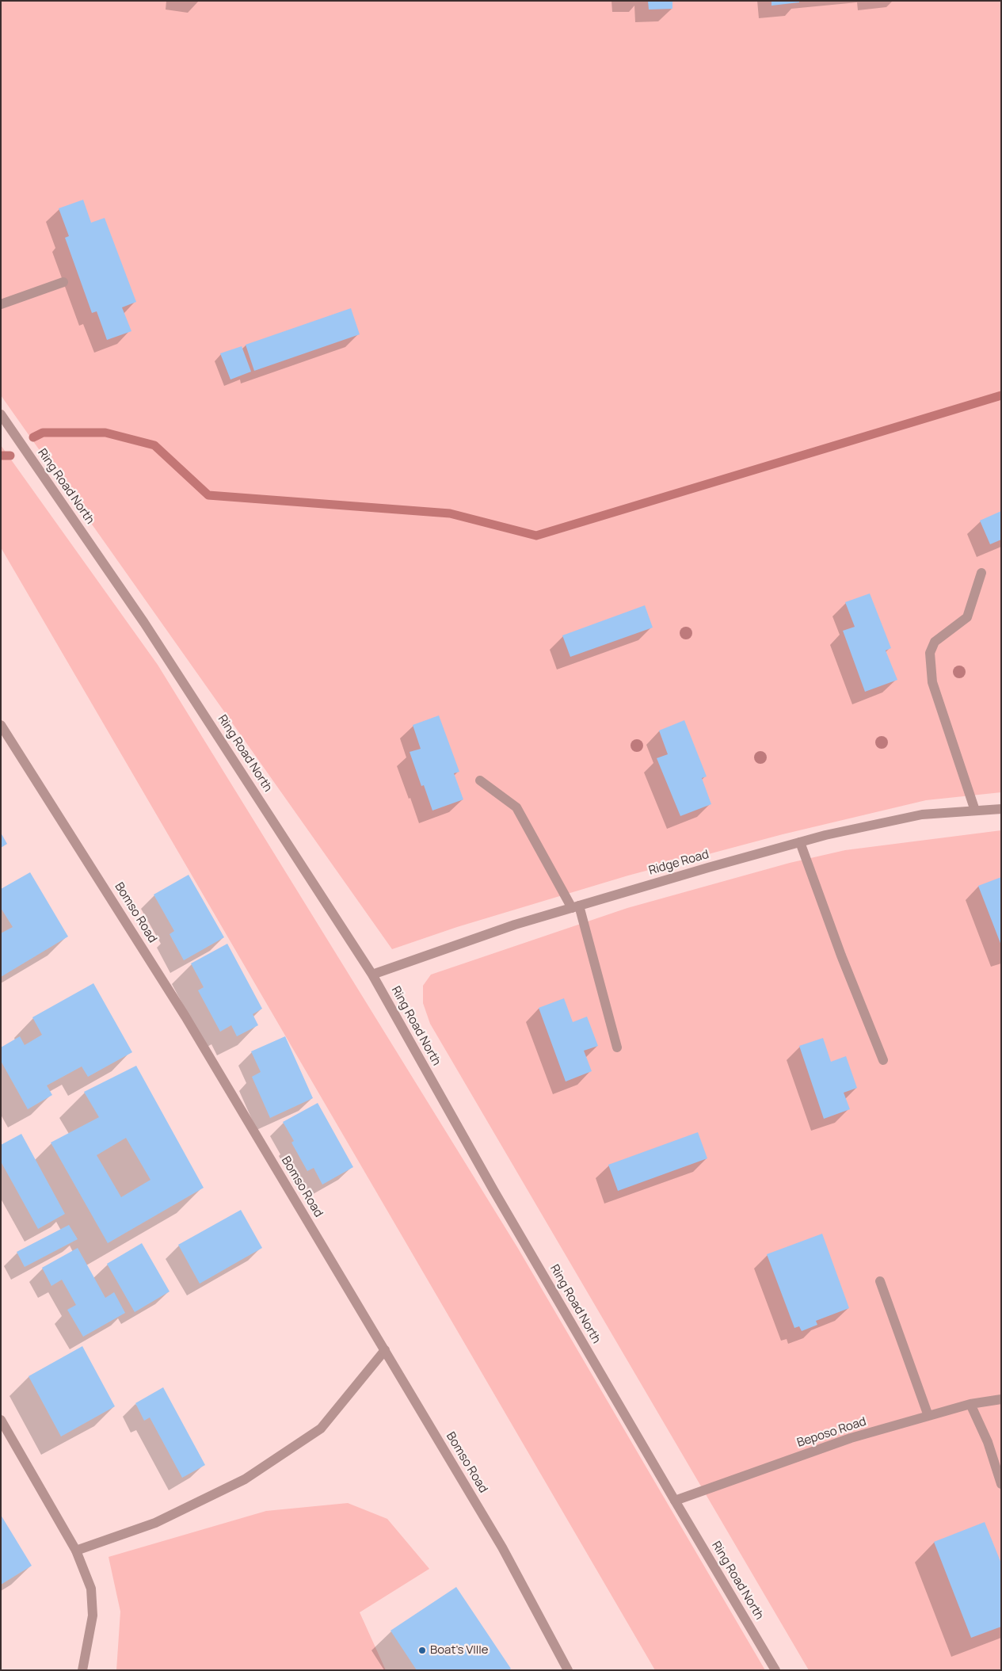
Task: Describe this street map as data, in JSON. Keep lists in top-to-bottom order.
{
  "streets": {
    "street": [
      "Ring Road North",
      "Ridge Road",
      "Bomso Road",
      "Beposo Road"
    ]
  },
  "crossings": [
    ["Ring Road North", "Ridge Road"],
    ["Ring Road North", "Beposo Road"]
  ],
  "places": ["Boat's VIlle"]
}
